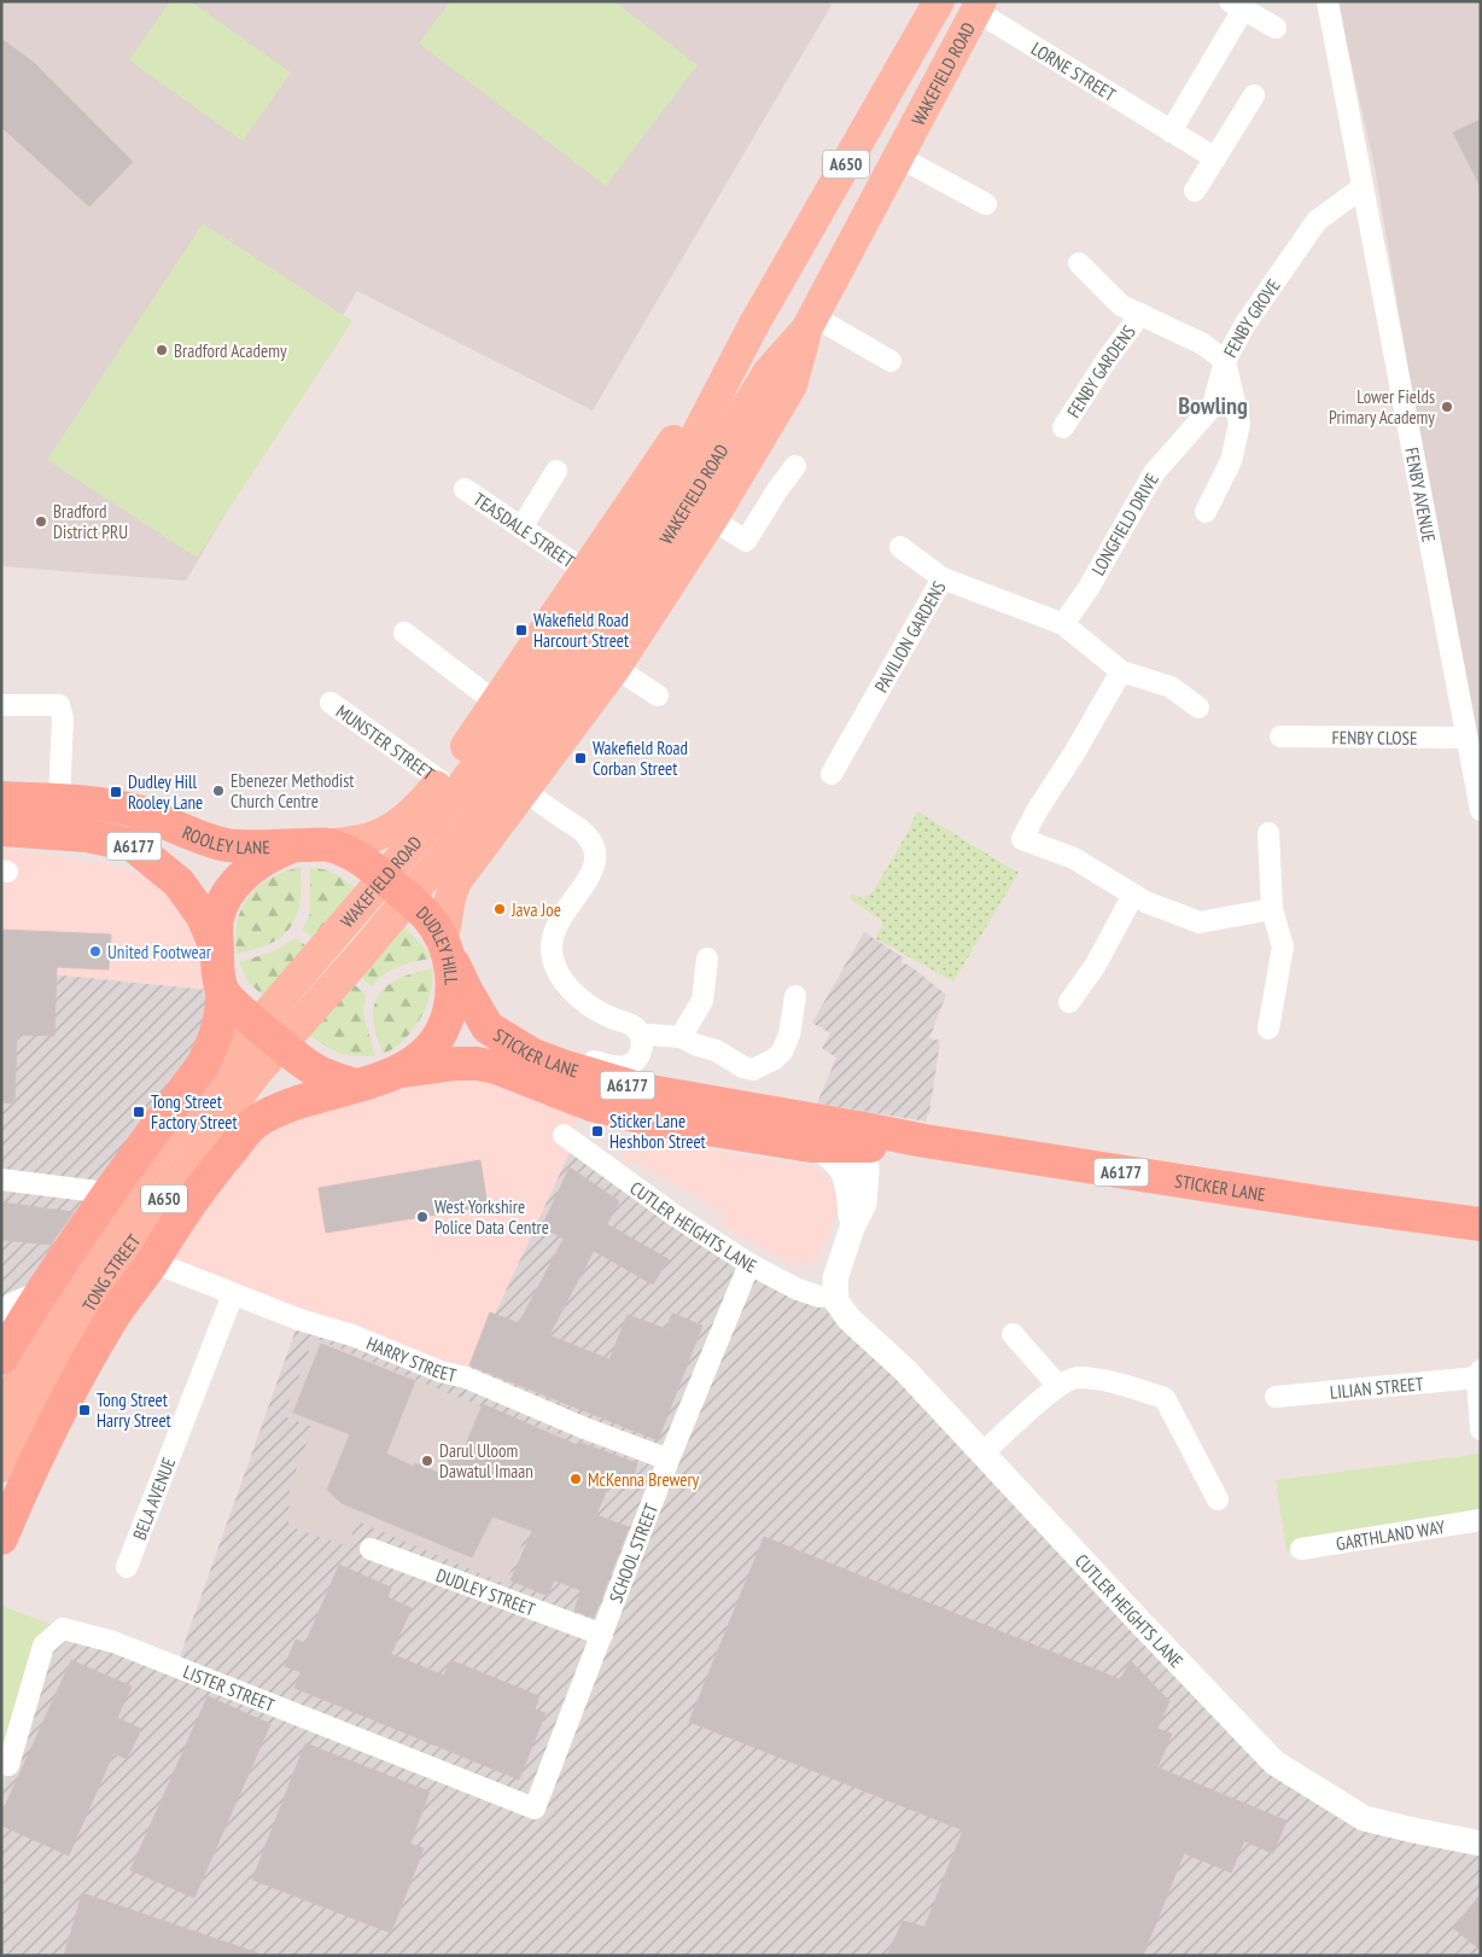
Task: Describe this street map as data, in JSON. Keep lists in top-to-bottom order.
{
  "streets": {
    "highway": [
      "ROOLEY LANE",
      "A6177",
      "DUDLEY HILL",
      "STICKER LANE"
    ],
    "main road": ["WAKEFIELD ROAD", "A650", "TONG STREET"],
    "street": [
      "LORNE STREET",
      "FENBY GROVE",
      "FENBY GARDENS",
      "FENBY AVENUE",
      "LONGFIELD DRIVE",
      "TEASDALE STREET",
      "PAVILION GARDENS",
      "FENBY CLOSE",
      "MUNSTER STREET",
      "CUTLER HEIGHTS LANE",
      "HARRY STREET",
      "LILIAN STREET",
      "BELA AVENUE",
      "GARTHLAND WAY",
      "SCHOOL STREET",
      "DUDLEY STREET",
      "LISTER STREET"
    ]
  },
  "crossings": [
    ["LORNE STREET", "WAKEFIELD ROAD"],
    ["WAKEFIELD ROAD", "A650"],
    ["WAKEFIELD ROAD", "TONG STREET"],
    ["A650", "TEASDALE STREET"],
    ["A650", "MUNSTER STREET"],
    ["A650", "DUDLEY HILL"],
    ["FENBY GROVE", "FENBY GARDENS"],
    ["FENBY GROVE", "FENBY AVENUE"],
    ["FENBY GROVE", "LONGFIELD DRIVE"],
    ["FENBY GARDENS", "LONGFIELD DRIVE"],
    ["FENBY AVENUE", "FENBY CLOSE"],
    ["LONGFIELD DRIVE", "PAVILION GARDENS"],
    ["ROOLEY LANE", "DUDLEY HILL"],
    ["A6177", "DUDLEY HILL"],
    ["DUDLEY HILL", "STICKER LANE"],
    ["DUDLEY HILL", "HARRY STREET"],
    ["CUTLER HEIGHTS LANE", "SCHOOL STREET"],
    ["HARRY STREET", "BELA AVENUE"],
    ["HARRY STREET", "SCHOOL STREET"],
    ["SCHOOL STREET", "DUDLEY STREET"],
    ["SCHOOL STREET", "LISTER STREET"]
  ],
  "districts": ["Bowling"],
  "places": {
    "other": [
      "Bradford Academy",
      "Lower Fields Primary Academy",
      "Bradford District PRU",
      "Ebenezer Methodist Church Centre",
      "Java Joe",
      "United Footwear",
      "West Yorkshire Police Data Centre",
      "Darul Uloom Dawatul Imaan",
      "McKenna Brewery"
    ],
    "transit": [
      "Wakefield Road Harcourt Street",
      "Wakefield Road Corban Street",
      "Dudley Hill Rooley Lane",
      "Tong Street Factory Street",
      "Sticker Lane Heshbon Street",
      "Tong Street Harry Street"
    ]
  }
}
